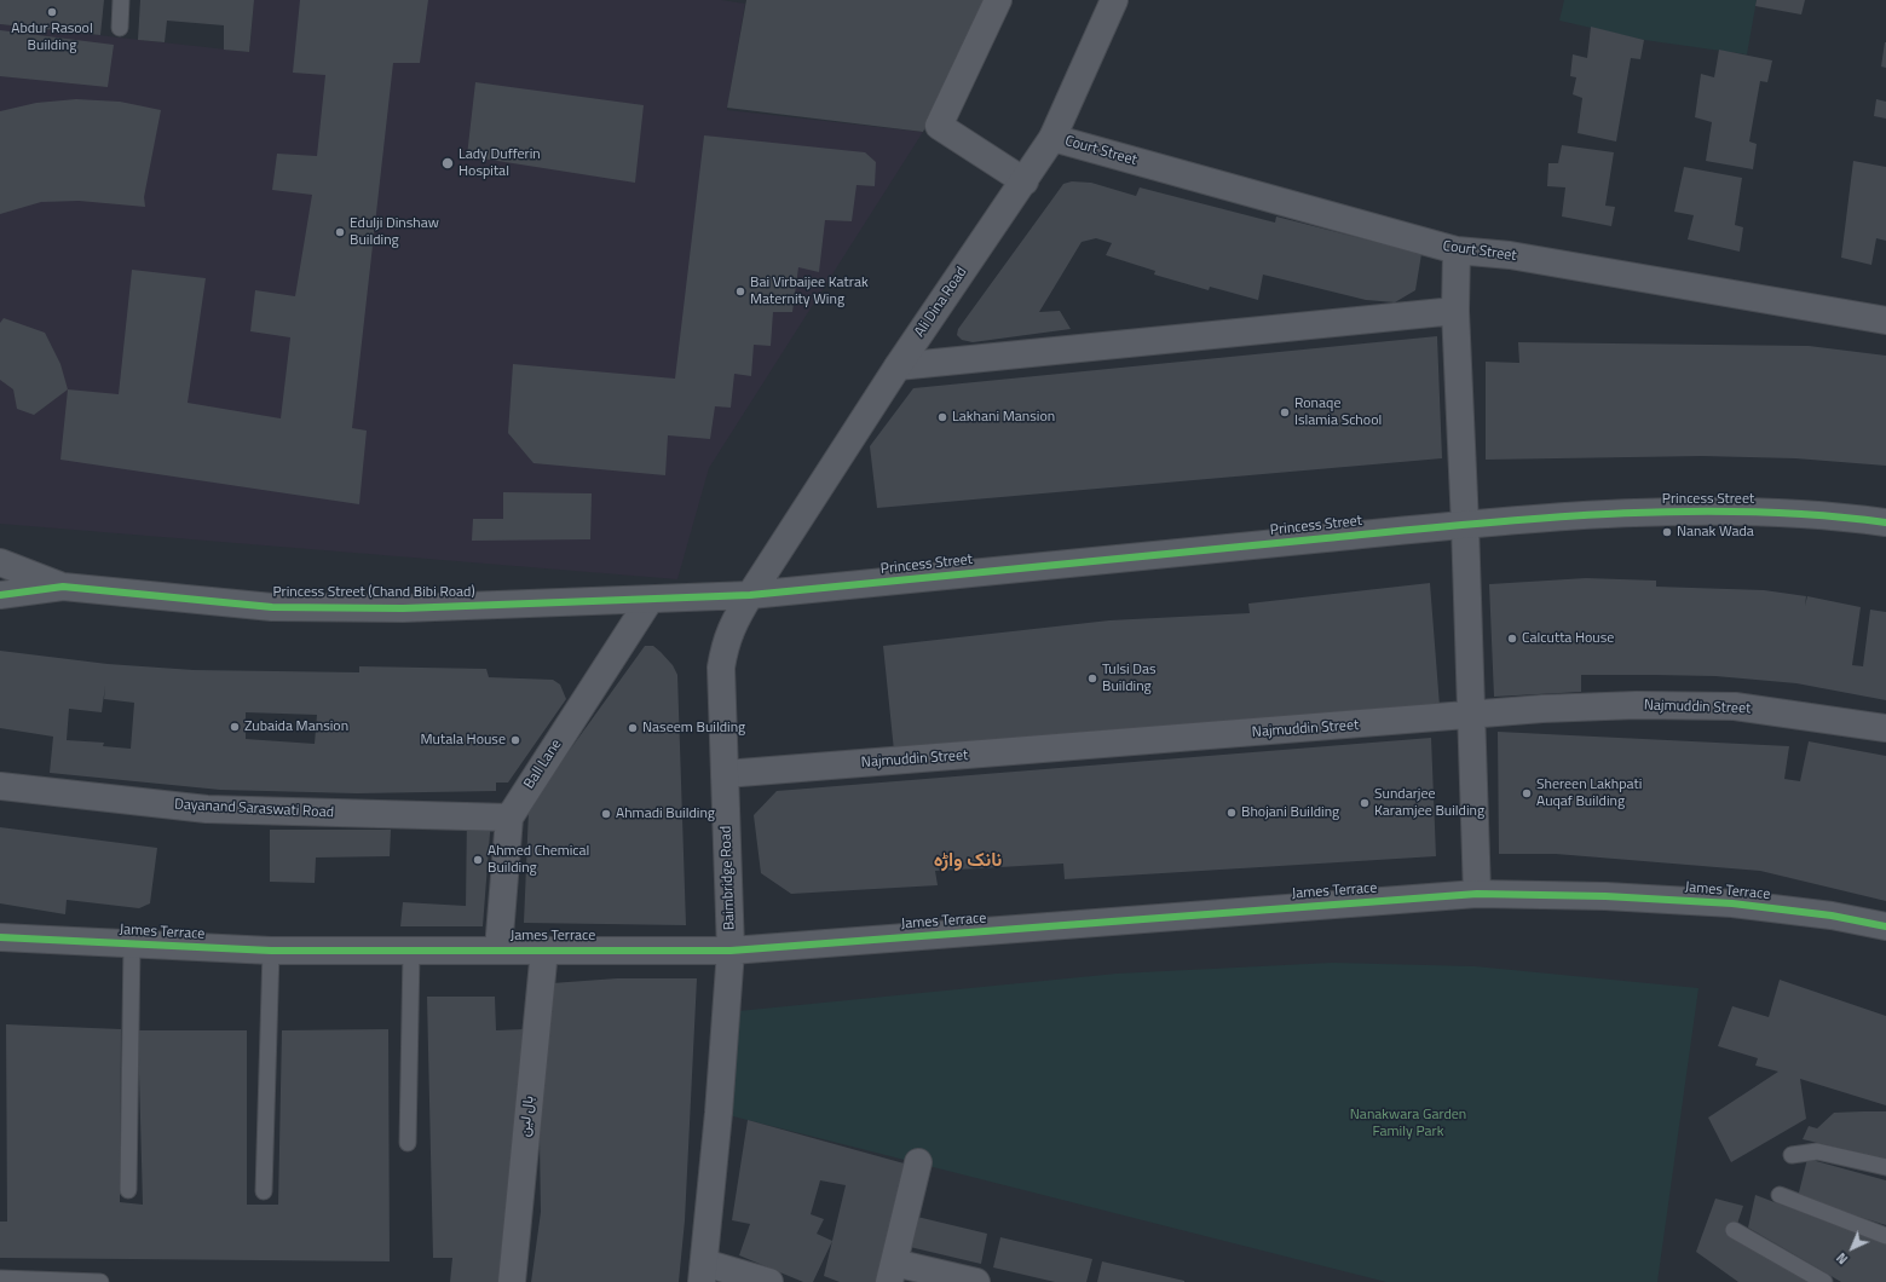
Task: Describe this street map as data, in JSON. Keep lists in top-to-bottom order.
{
  "streets": {
    "street": [
      "Court Street",
      "Ali Dina Road",
      "Princess Street",
      "Princess Street (Chand Bibi Road)",
      "Najmuddin Street",
      "Ball Lane",
      "Dayanand Saraswati Road",
      "Baimbridge Road",
      "James Terrace",
      "بال لین"
    ]
  },
  "crossings": [
    ["Court Street", "Ali Dina Road"],
    ["Ali Dina Road", "Princess Street"],
    ["Ali Dina Road", "Princess Street (Chand Bibi Road)"],
    ["Ali Dina Road", "Baimbridge Road"],
    ["Princess Street", "Princess Street (Chand Bibi Road)"],
    ["Princess Street", "Baimbridge Road"],
    ["Princess Street (Chand Bibi Road)", "Ball Lane"],
    ["Princess Street (Chand Bibi Road)", "Baimbridge Road"],
    ["Najmuddin Street", "Baimbridge Road"],
    ["Ball Lane", "Dayanand Saraswati Road"],
    ["Ball Lane", "James Terrace"],
    ["Baimbridge Road", "James Terrace"],
    ["James Terrace", "بال لین"]
  ],
  "districts": ["نانک واڑہ"],
  "parks": ["Nanakwara Garden Family Park"],
  "places": [
    "Abdur Rasool Building",
    "Lady Dufferin Hospital",
    "Edulji Dinshaw Building",
    "Bai Virbaijee Katrak Maternity Wing",
    "Ronaqe Islamia School",
    "Lakhani Mansion",
    "Nanak Wada",
    "Calcutta House",
    "Tulsi Das Building",
    "Zubaida Mansion",
    "Naseem Building",
    "Mutala House",
    "Shereen Lakhpati Auqaf Building",
    "Sundarjee Karamjee Building",
    "Bhojani Building",
    "Ahmadi Building",
    "Ahmed Chemical Building"
  ],
  "north": "bottom left"
}
